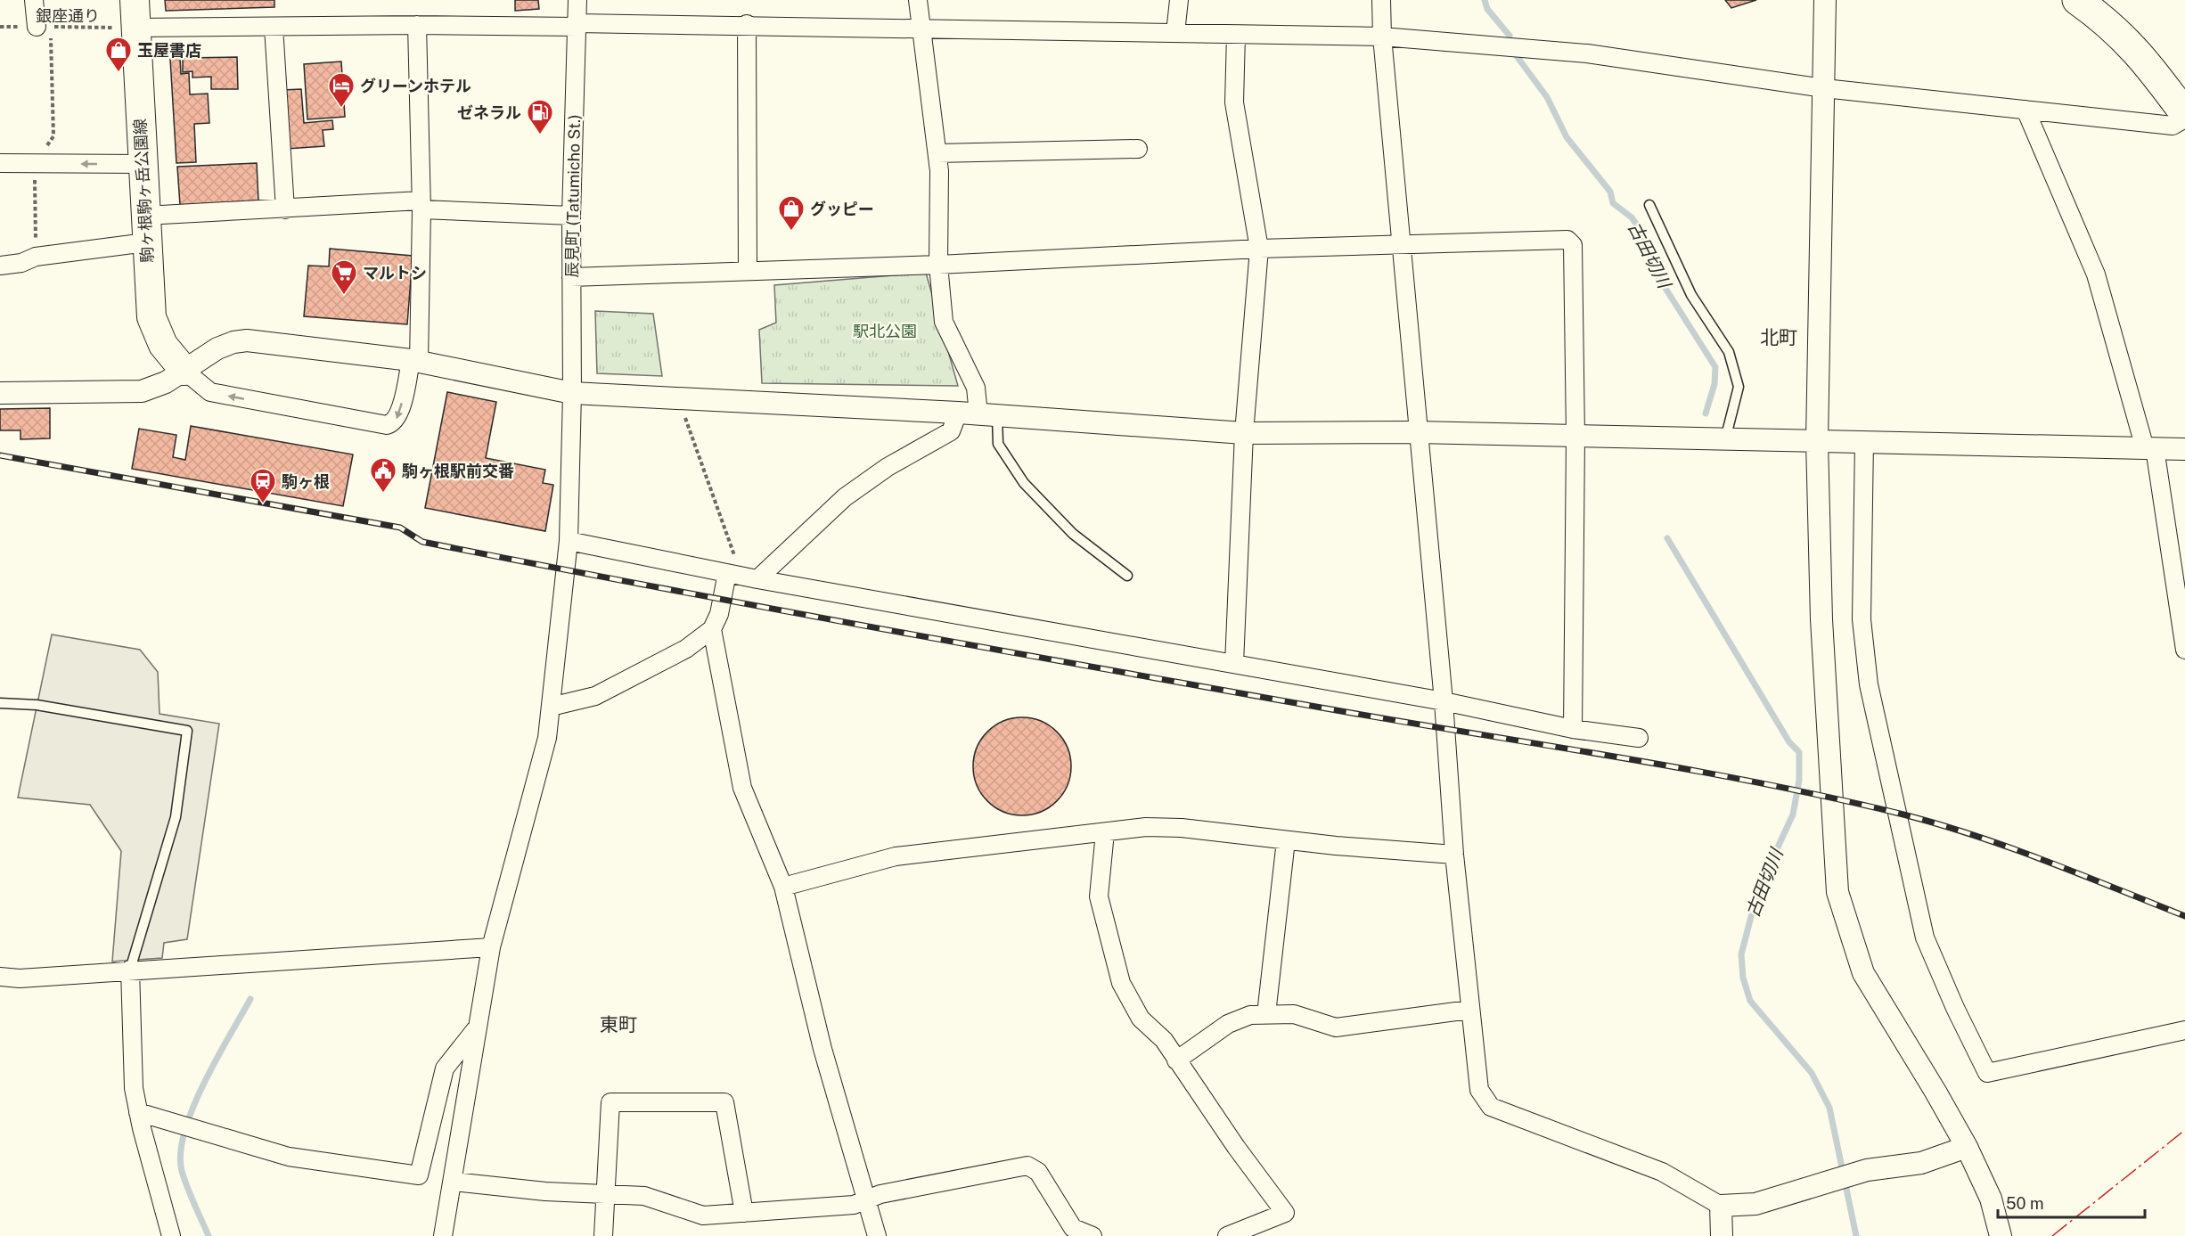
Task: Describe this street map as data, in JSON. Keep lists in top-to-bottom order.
{
  "streets": {
    "main road": ["駒ヶ根駒ヶ岳公園線"],
    "street": ["辰見町 (Tatumicho St.)"],
    "path": ["銀座通り"]
  },
  "crossings": [
    ["銀座通り", "駒ヶ根駒ヶ岳公園線"]
  ],
  "districts": ["北町", "東町"],
  "water": ["古田切川"],
  "parks": ["駅北公園"],
  "places": {
    "shop": ["玉屋書店", "グッピー"],
    "hotel": ["グリーンホテル"],
    "fuel station": ["ゼネラル"],
    "supermarket": ["マルトシ"],
    "public building": ["駒ヶ根駅前交番"],
    "station": ["駒ヶ根"]
  },
  "scale_bar": "50 m"
}
